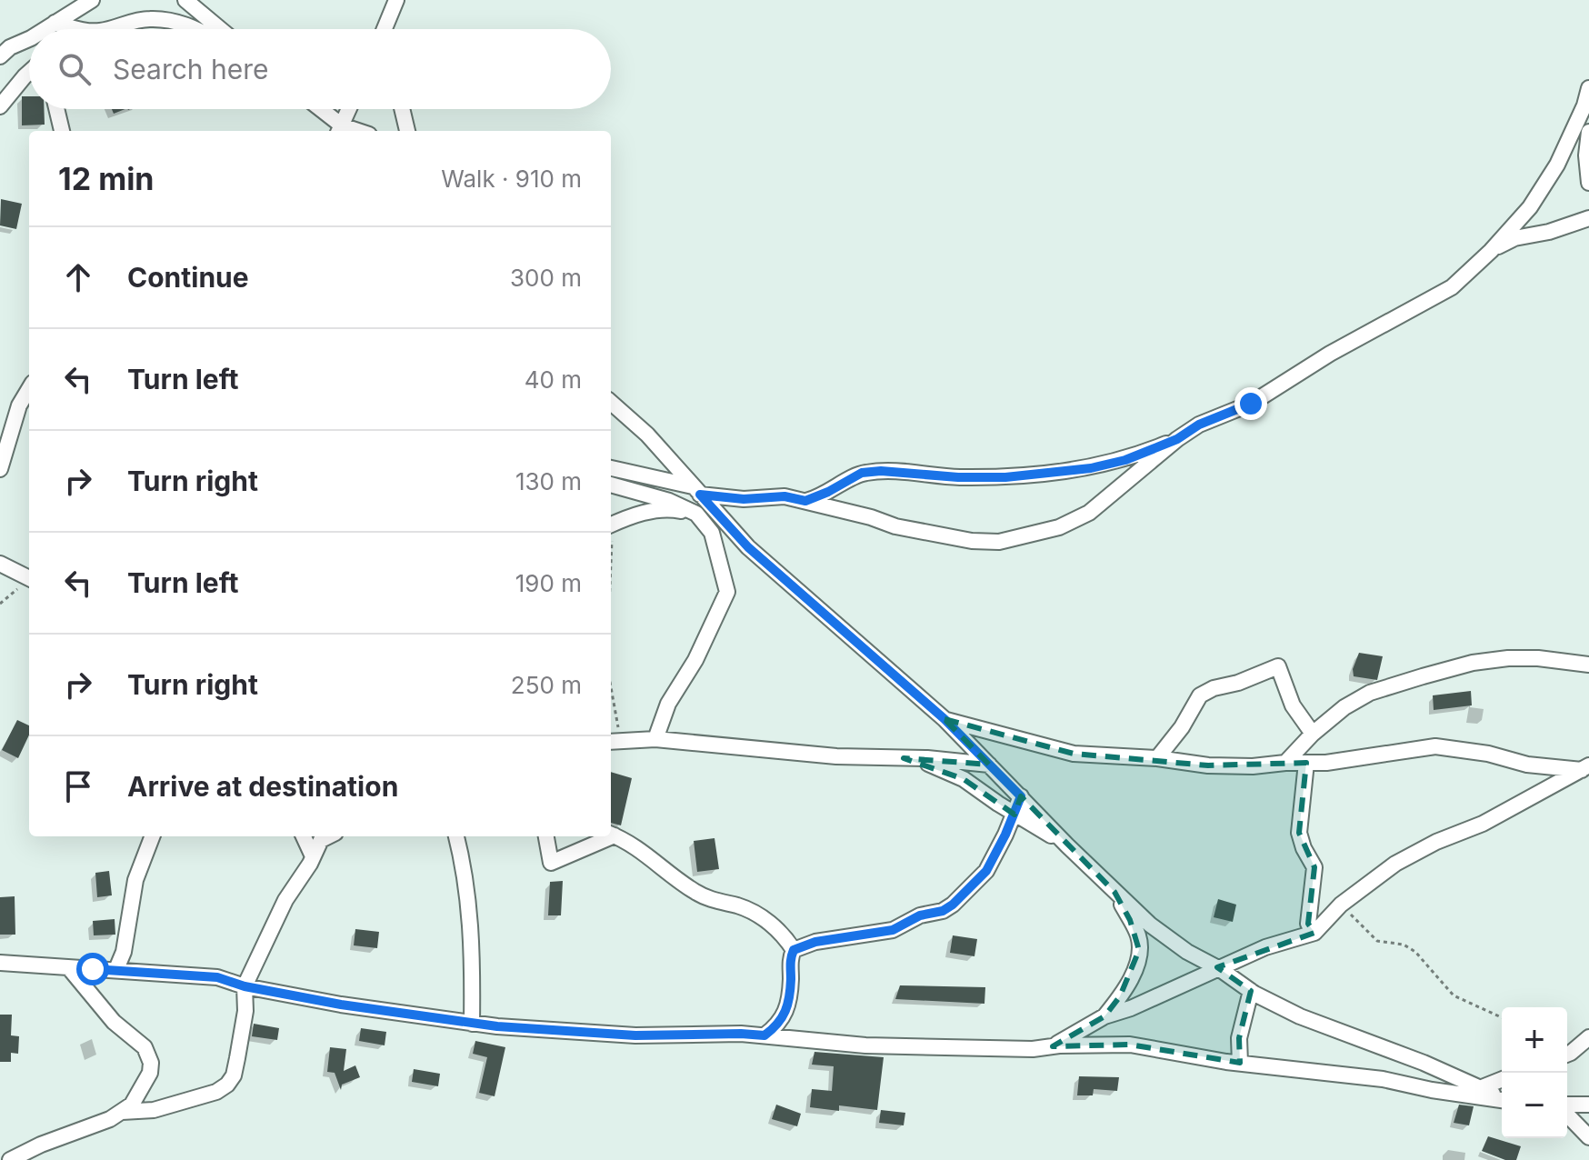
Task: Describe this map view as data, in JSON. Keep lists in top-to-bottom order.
{
  "page": {
    "search": "Search here",
    "heading": ["12 min", "Walk · 910 m"],
    "list": [
      ["Continue", "300 m"],
      ["Turn left", "40 m"],
      ["Turn right", "130 m"],
      ["Turn left", "190 m"],
      ["Turn right", "250 m"],
      "Arrive at destination"
    ],
    "map_buttons": ["+", "−"]
  }
}
